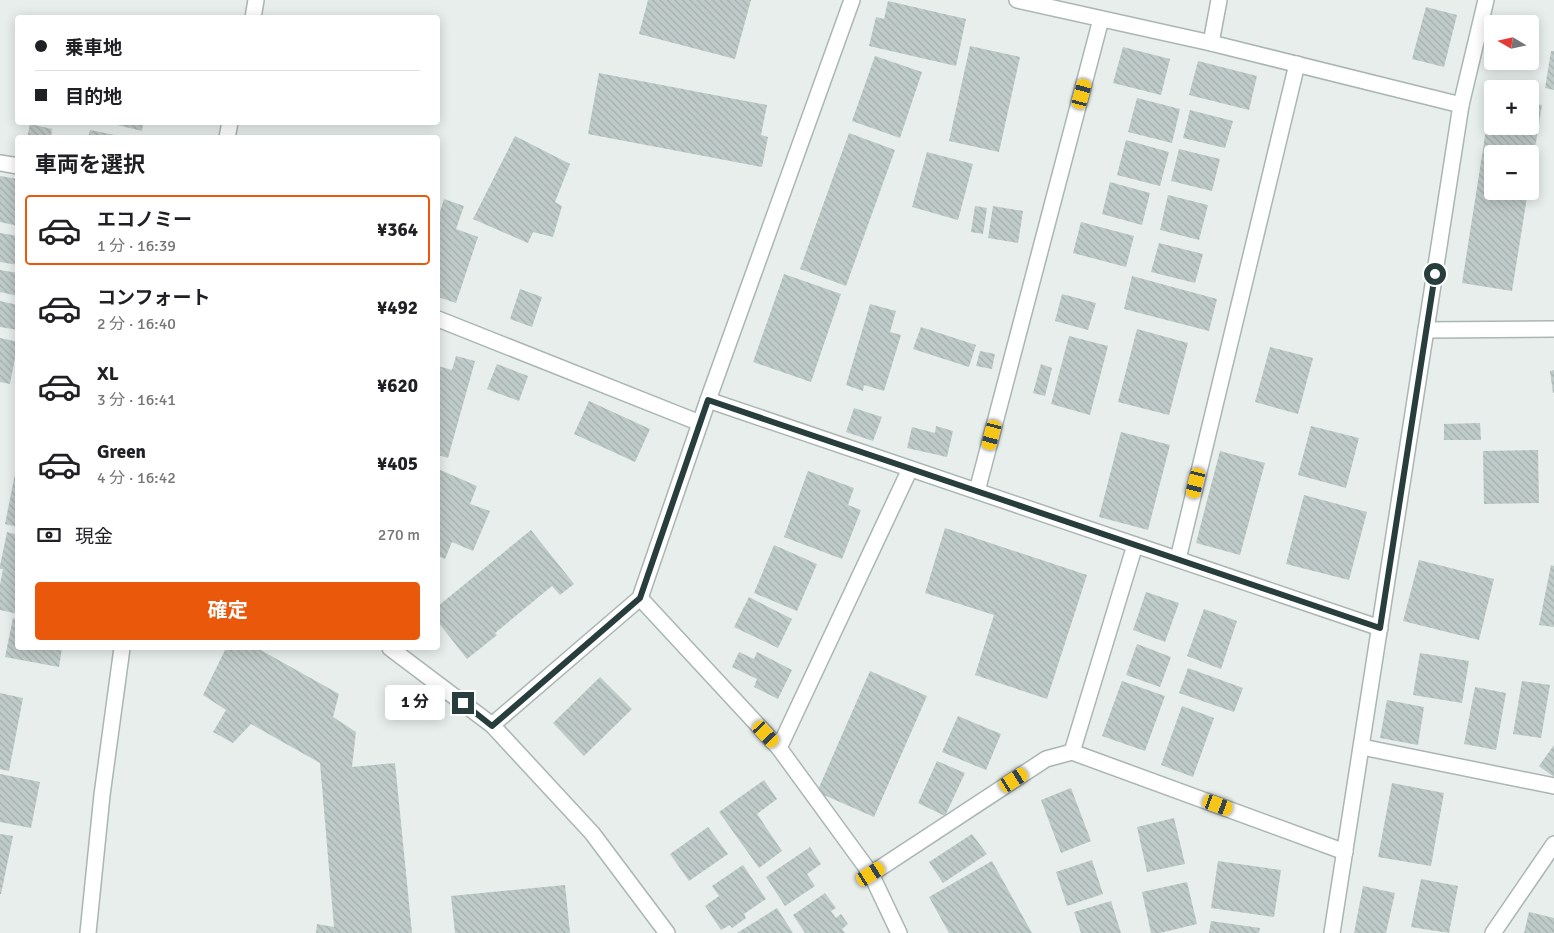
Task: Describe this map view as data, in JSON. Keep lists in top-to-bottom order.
{
  "north": "left",
  "page": {
    "map_buttons": ["+", "−"],
    "banner": ["乗車地", "目的地"],
    "heading": "車両を選択",
    "list": [
      {
        "name": "エコノミー",
        "note": "1 分 · 16:39",
        "value": "¥364"
      },
      {
        "name": "コンフォート",
        "note": "2 分 · 16:40",
        "value": "¥492"
      },
      {
        "name": "XL",
        "note": "3 分 · 16:41",
        "value": "¥620"
      },
      {
        "name": "Green",
        "note": "4 分 · 16:42",
        "value": "¥405"
      }
    ],
    "pay": ["現金", "270 m"],
    "buttons": "確定",
    "bubble": "1 分"
  }
}
